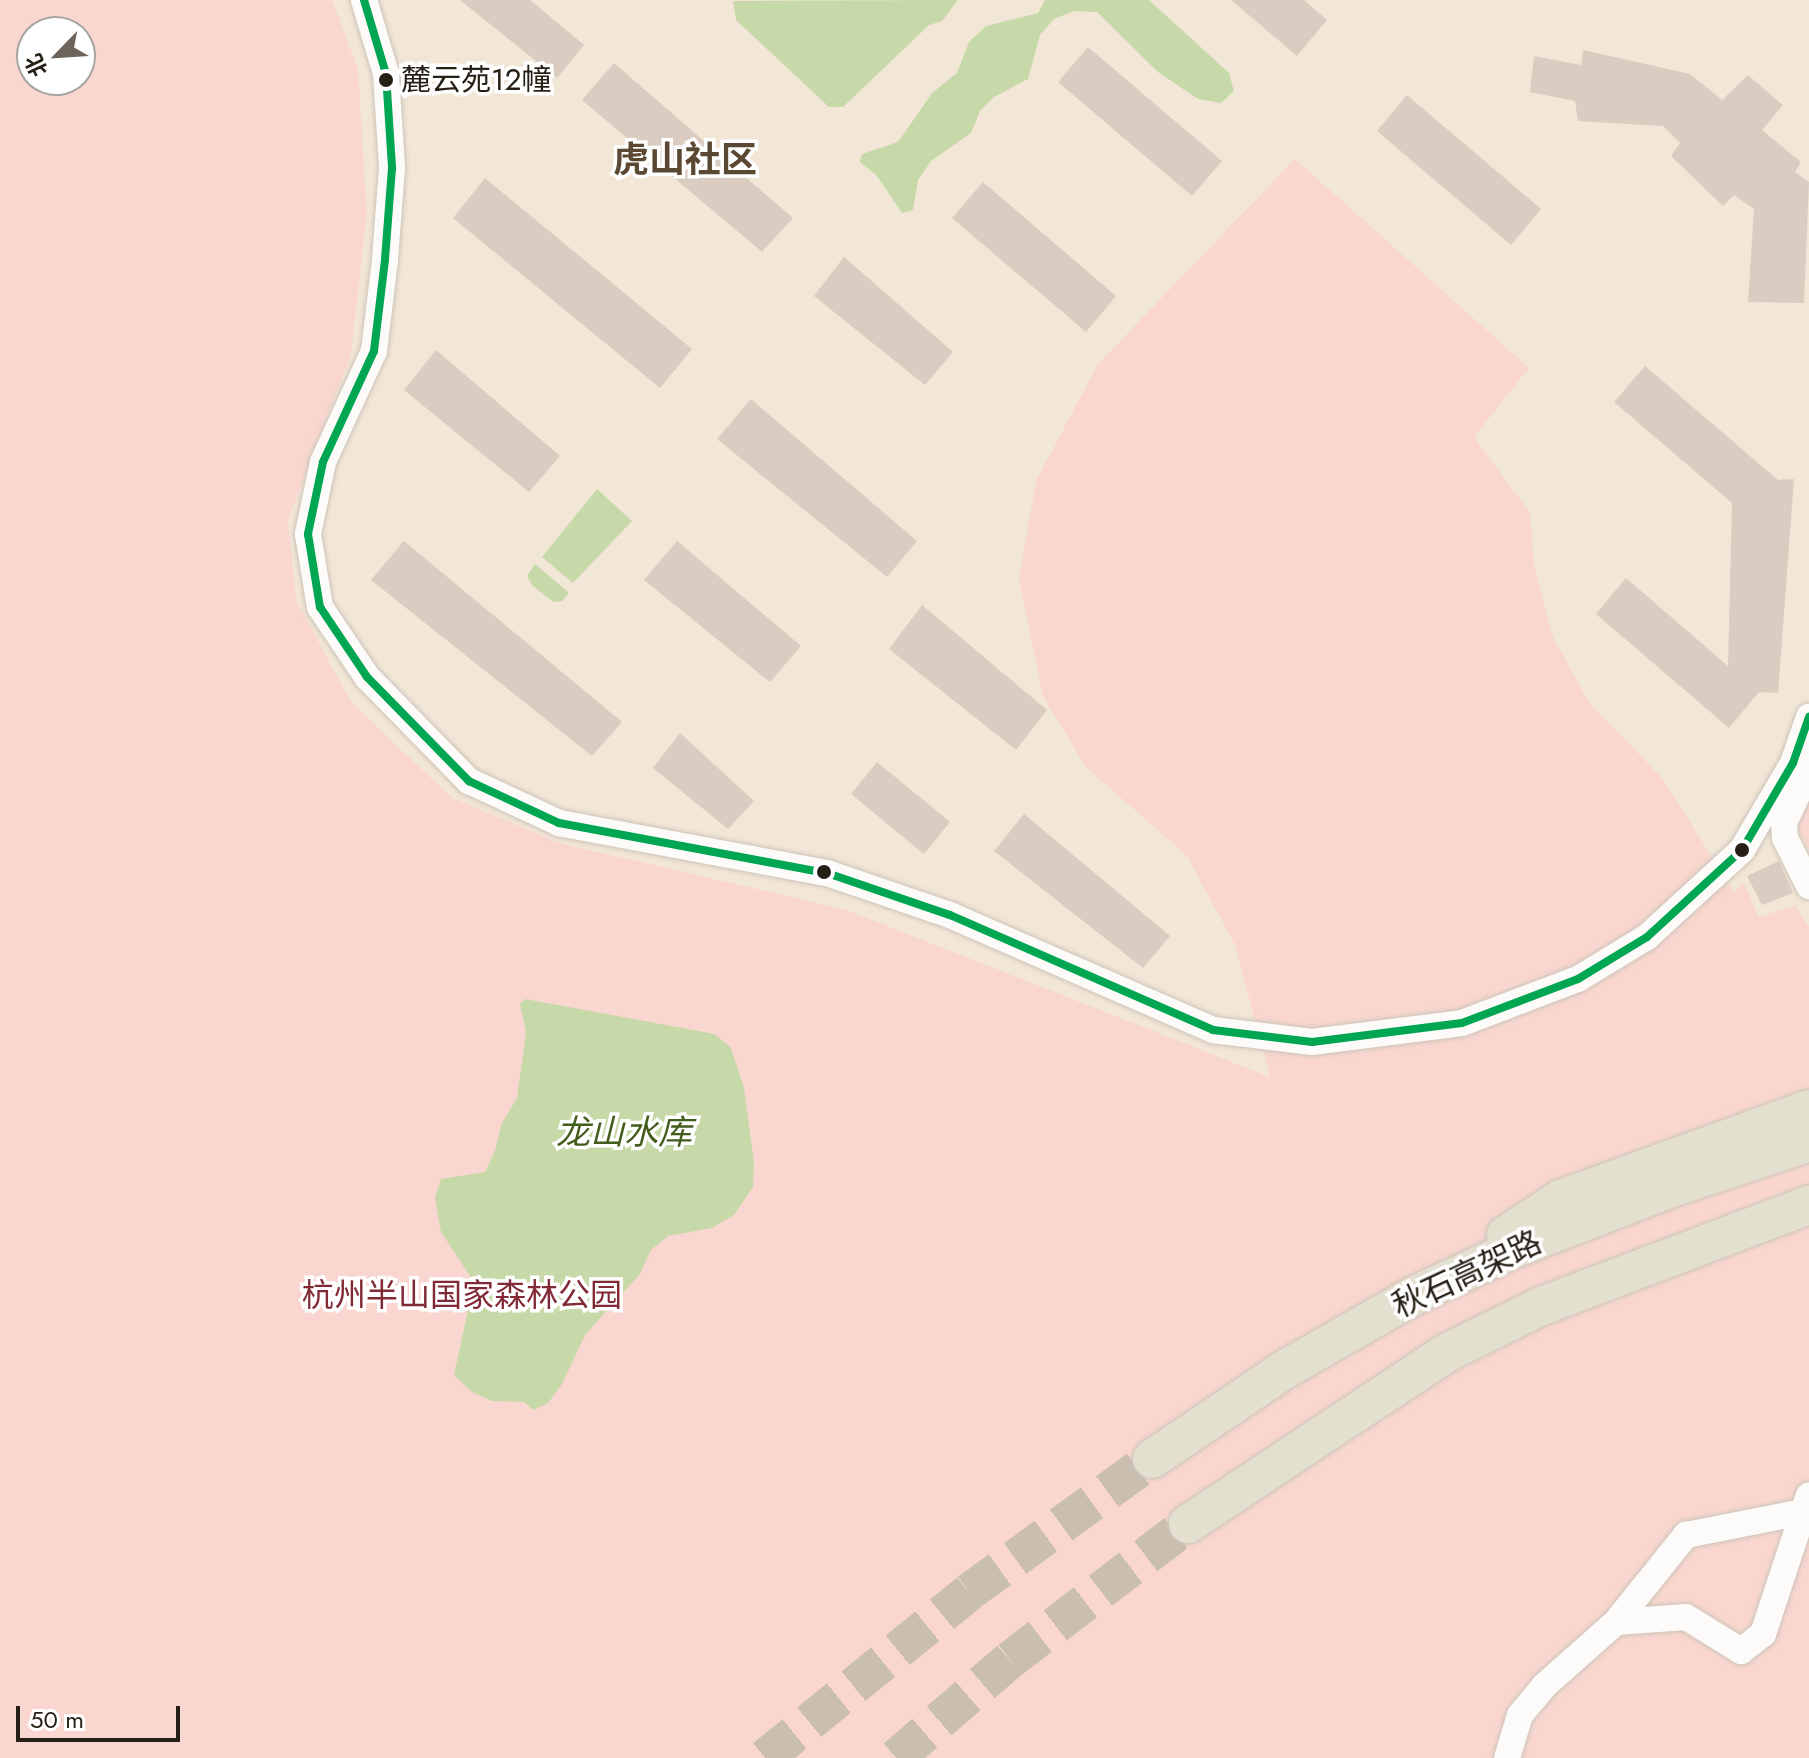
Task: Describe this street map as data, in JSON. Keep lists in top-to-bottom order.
{
  "streets": {
    "highway": ["秋石高架路"]
  },
  "districts": ["虎山社区"],
  "water": ["龙山水库"],
  "parks": ["杭州半山国家森林公园"],
  "places": ["麓云苑12幢"],
  "scale_bar": "50 m",
  "north": "bottom left"
}
